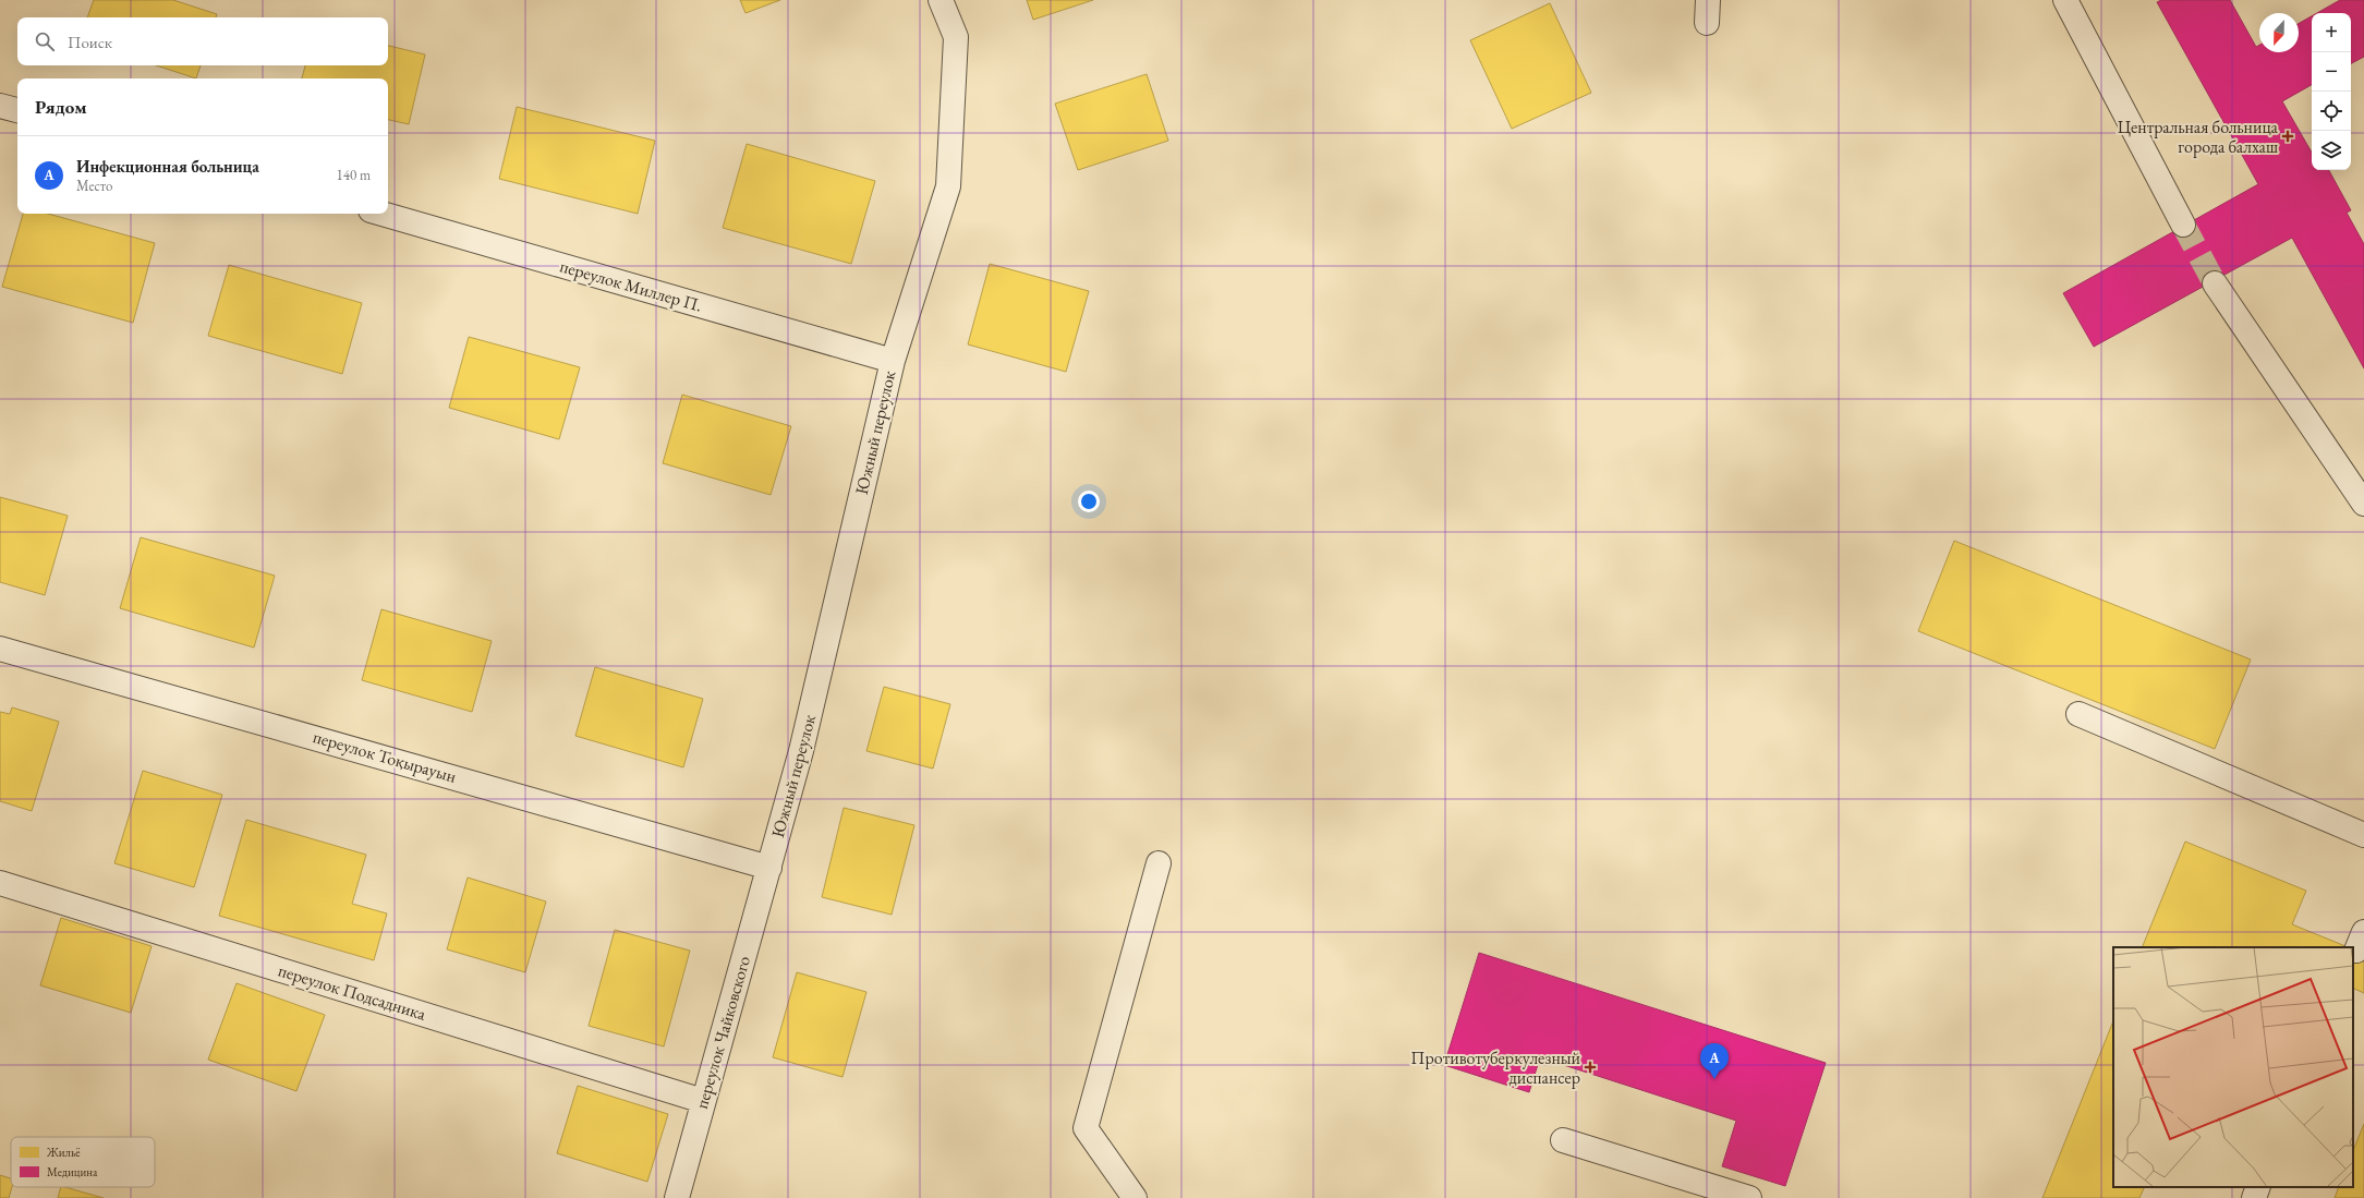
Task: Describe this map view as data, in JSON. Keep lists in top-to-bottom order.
{
  "streets": {
    "street": [
      "переулок Миллер П.",
      "Южный переулок",
      "переулок Тоқырауын",
      "переулок Подсадника",
      "переулок Чайковского"
    ]
  },
  "crossings": [
    ["переулок Миллер П.", "Южный переулок"],
    ["Южный переулок", "переулок Тоқырауын"],
    ["Южный переулок", "переулок Чайковского"],
    ["переулок Тоқырауын", "переулок Чайковского"],
    ["переулок Подсадника", "переулок Чайковского"]
  ],
  "places": {
    "health": ["Центральная больница города балхаш", "Противотуберкулезный диспансер"]
  },
  "legend": ["Жильё", "Медицина"],
  "north": "bottom",
  "page": {
    "map_buttons": ["+", "−"],
    "search": "Поиск",
    "heading": "Рядом",
    "list": [
      {
        "mark": "A",
        "name": "Инфекционная больница",
        "note": "Место",
        "value": "140 m"
      }
    ],
    "pins": "A"
  }
}
